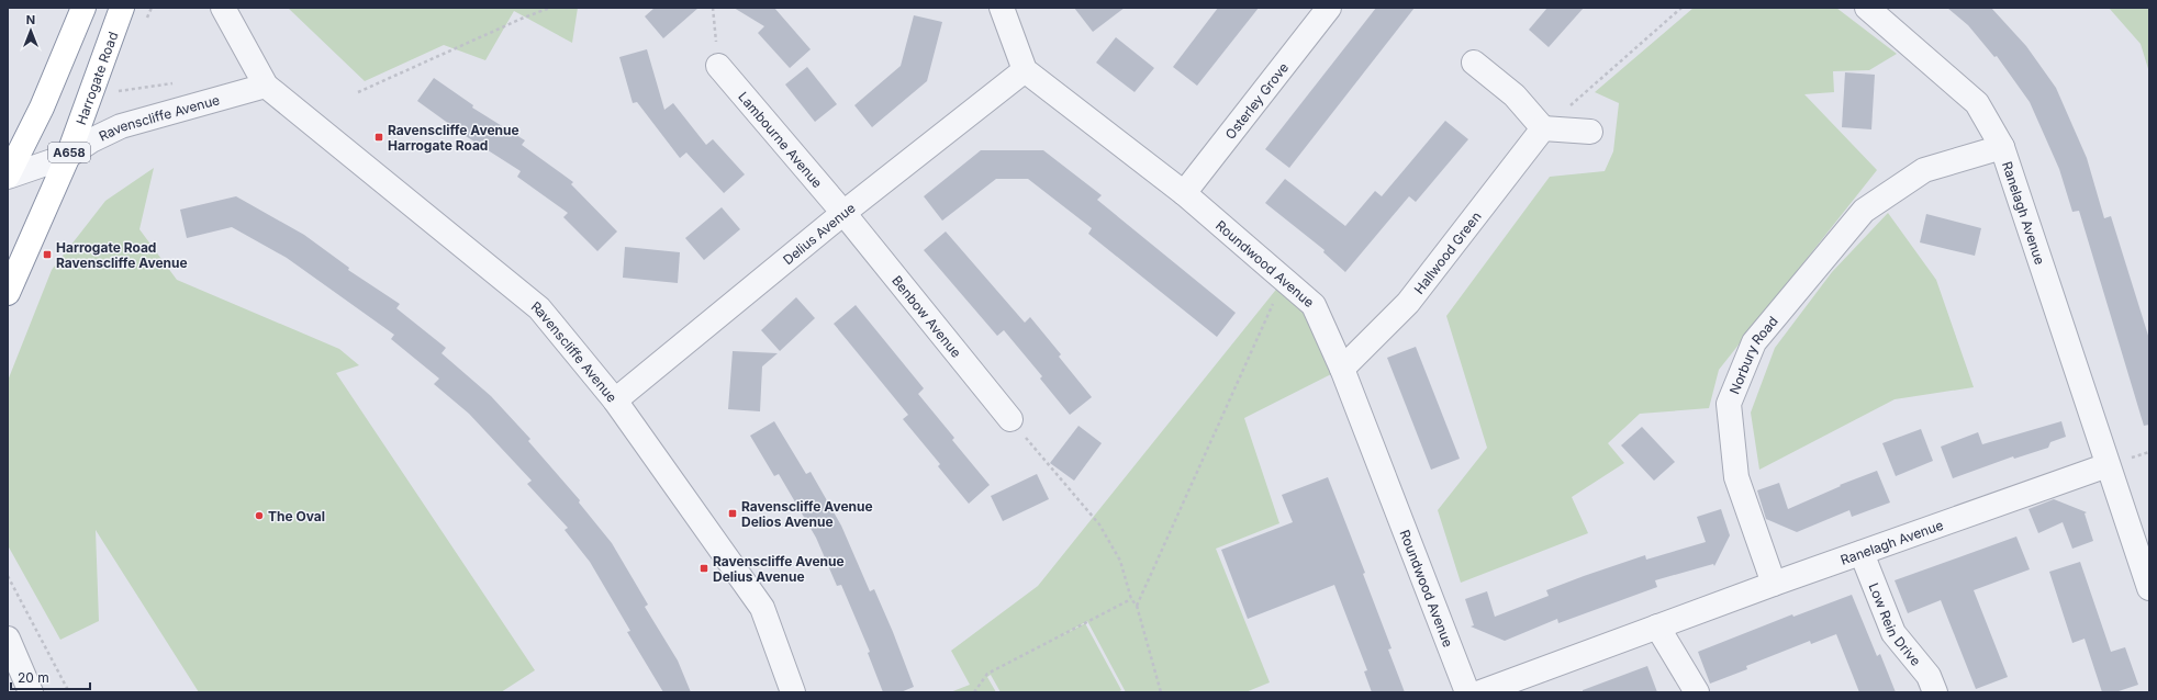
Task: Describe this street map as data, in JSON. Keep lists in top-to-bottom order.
{
  "streets": {
    "highway": ["Harrogate Road", "A658"],
    "street": [
      "Osterley Grove",
      "Ravenscliffe Avenue",
      "Lambourne Avenue",
      "Ranelagh Avenue",
      "Delius Avenue",
      "Hallwood Green",
      "Roundwood Avenue",
      "Benbow Avenue",
      "Norbury Road",
      "Low Rein Drive"
    ]
  },
  "crossings": [
    ["Harrogate Road", "Ravenscliffe Avenue"],
    ["Osterley Grove", "Roundwood Avenue"],
    ["Ravenscliffe Avenue", "Delius Avenue"],
    ["Lambourne Avenue", "Delius Avenue"],
    ["Lambourne Avenue", "Benbow Avenue"],
    ["Ranelagh Avenue", "Norbury Road"],
    ["Ranelagh Avenue", "Low Rein Drive"],
    ["Delius Avenue", "Roundwood Avenue"],
    ["Delius Avenue", "Benbow Avenue"],
    ["Hallwood Green", "Roundwood Avenue"]
  ],
  "places": {
    "transit": [
      "Ravenscliffe Avenue Harrogate Road",
      "Harrogate Road Ravenscliffe Avenue",
      "Ravenscliffe Avenue Delios Avenue",
      "Ravenscliffe Avenue Delius Avenue"
    ],
    "other": ["The Oval"]
  },
  "scale_bar": "20 m",
  "north": "top"
}
